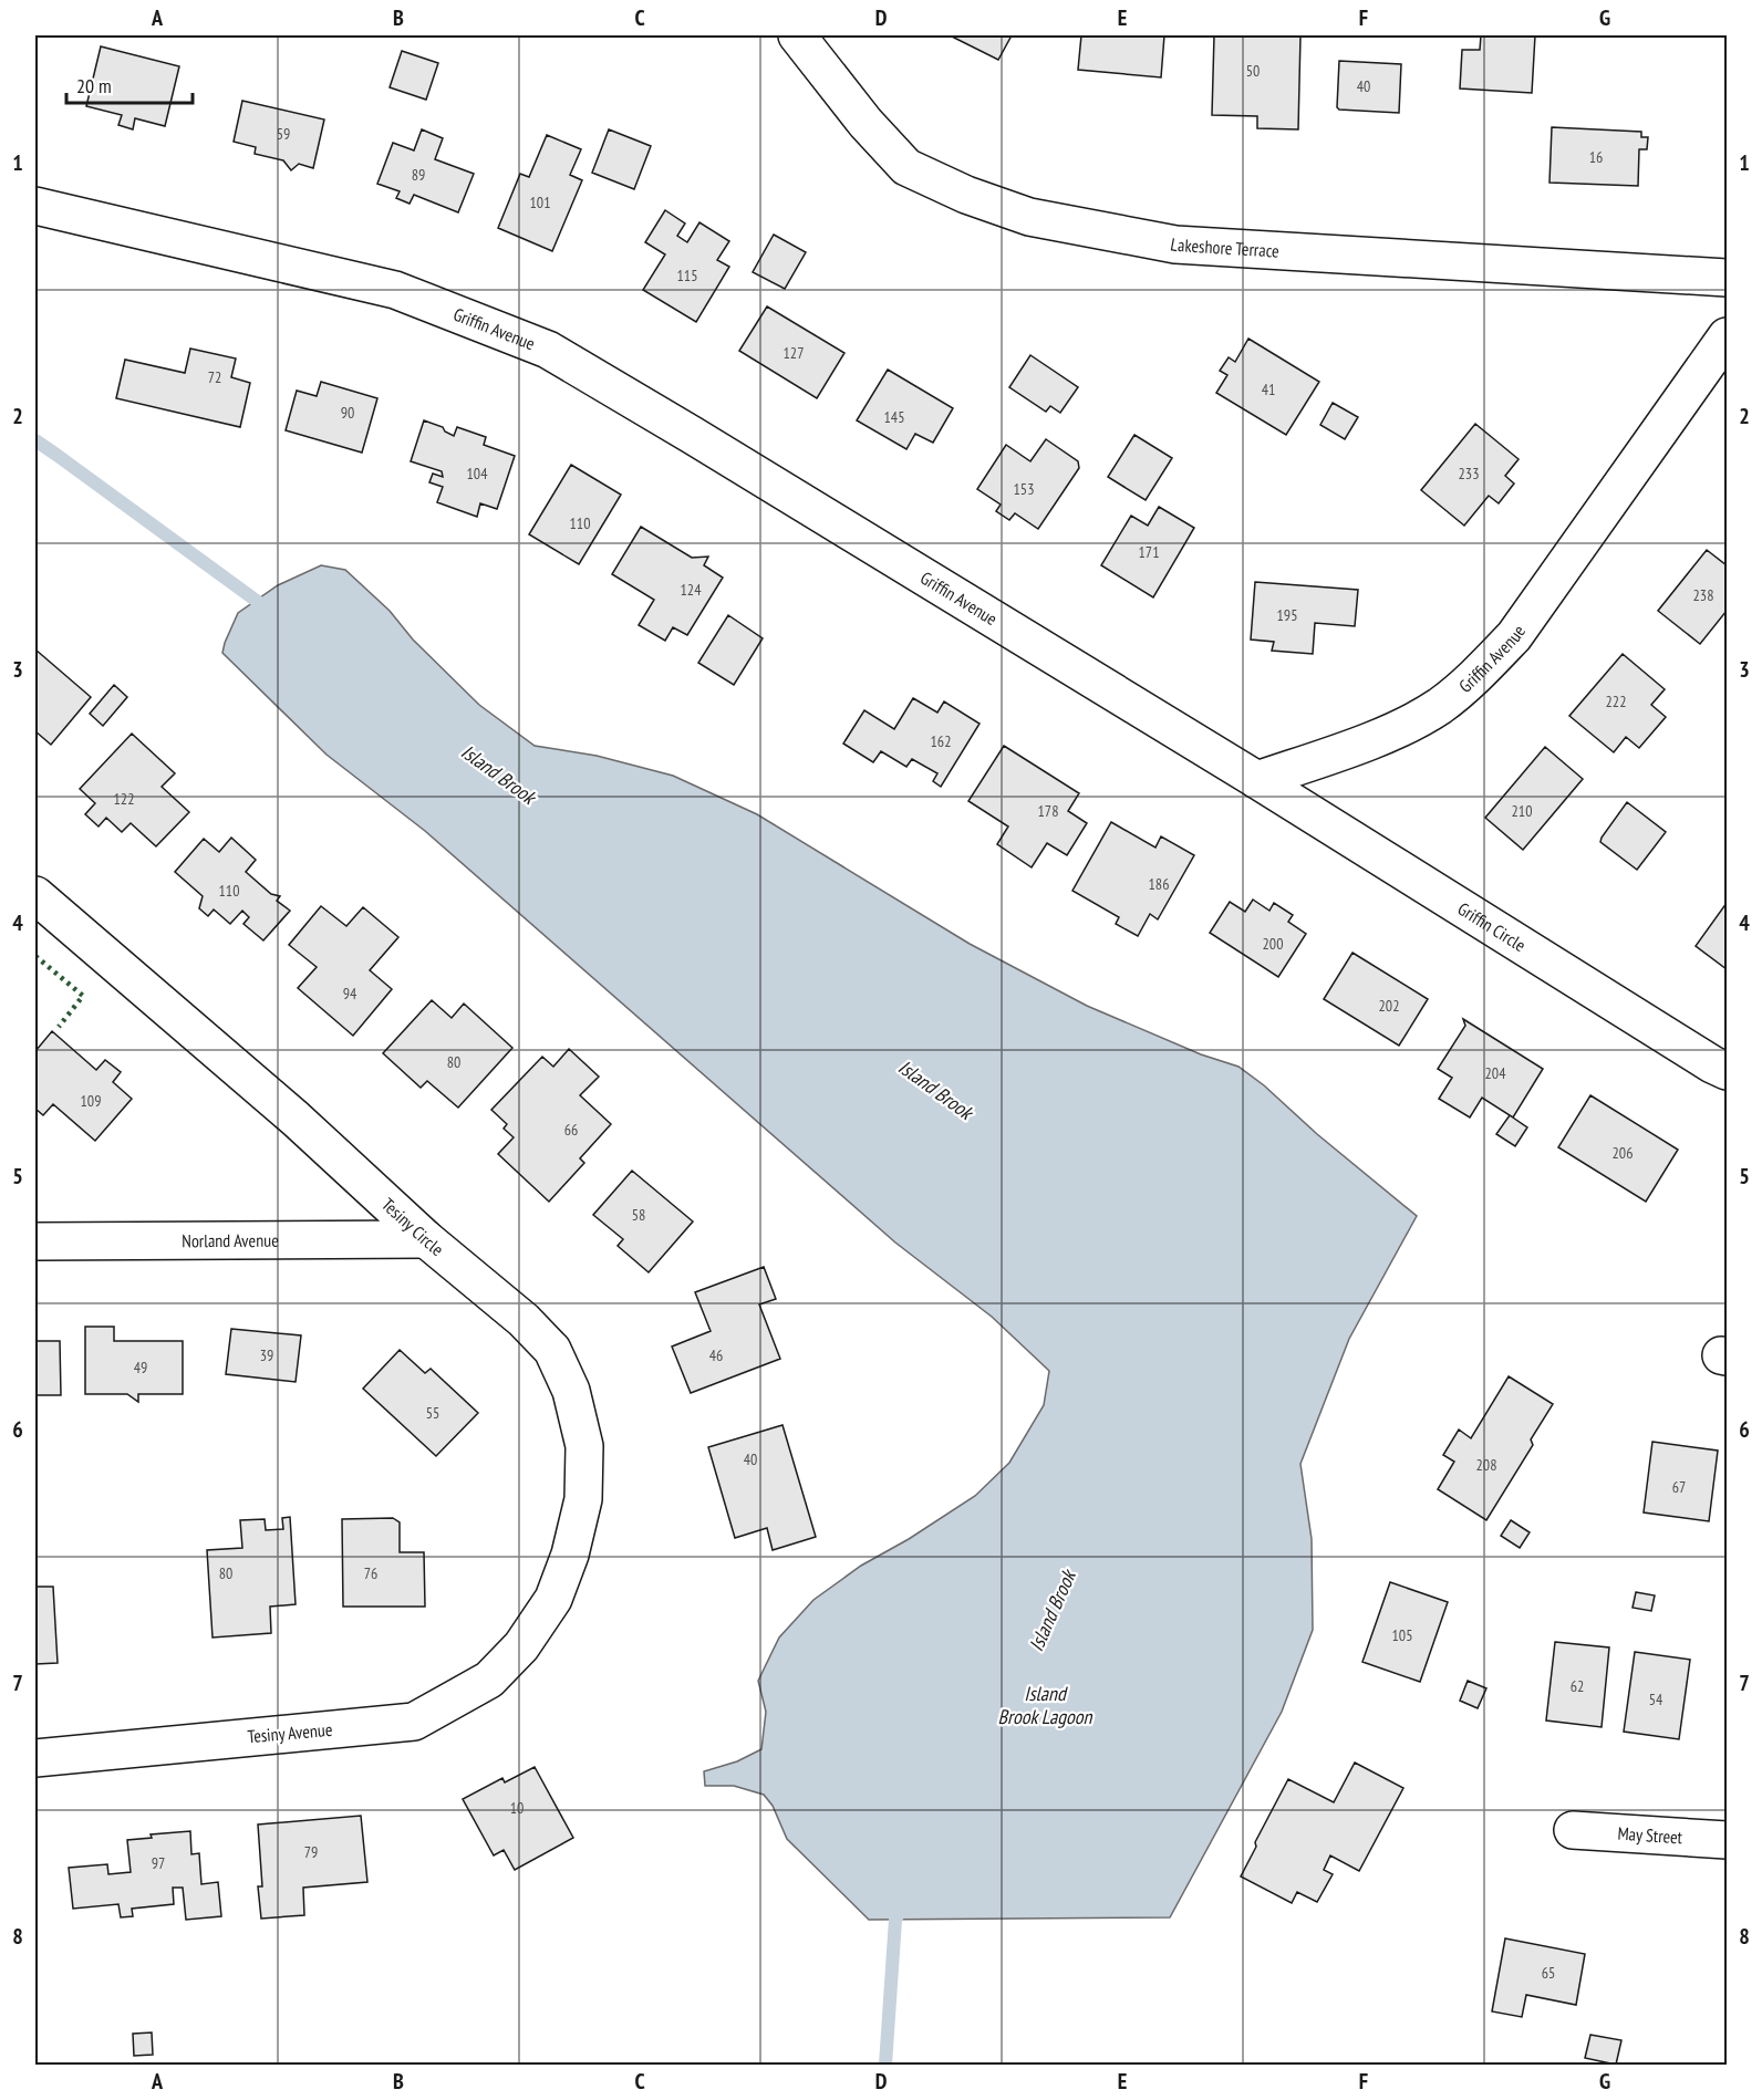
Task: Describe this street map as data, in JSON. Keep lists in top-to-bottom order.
{
  "streets": {
    "street": [
      "Lakeshore Terrace",
      "Griffin Avenue",
      "Griffin Circle",
      "Tesiny Circle",
      "Norland Avenue",
      "Tesiny Avenue",
      "May Street"
    ]
  },
  "crossings": [
    ["Griffin Avenue", "Griffin Circle"],
    ["Tesiny Circle", "Norland Avenue"],
    ["Tesiny Circle", "Tesiny Avenue"]
  ],
  "water": ["Island Brook", "Island Brook Lagoon"],
  "house_numbers": [
    "50",
    "40",
    "59",
    "16",
    "89",
    "101",
    "115",
    "127",
    "72",
    "41",
    "90",
    "145",
    "104",
    "233",
    "153",
    "110",
    "171",
    "124",
    "238",
    "195",
    "222",
    "162",
    "122",
    "178",
    "210",
    "186",
    "110",
    "200",
    "94",
    "202",
    "80",
    "204",
    "109",
    "66",
    "206",
    "58",
    "39",
    "46",
    "49",
    "55",
    "40",
    "208",
    "67",
    "80",
    "76",
    "105",
    "62",
    "54",
    "10",
    "79",
    "97",
    "65"
  ],
  "scale_bar": "20 m",
  "grid": {
    "columns": [
      "A",
      "B",
      "C",
      "D",
      "E",
      "F",
      "G"
    ],
    "rows": [
      "1",
      "2",
      "3",
      "4",
      "5",
      "6",
      "7",
      "8"
    ]
  }
}
